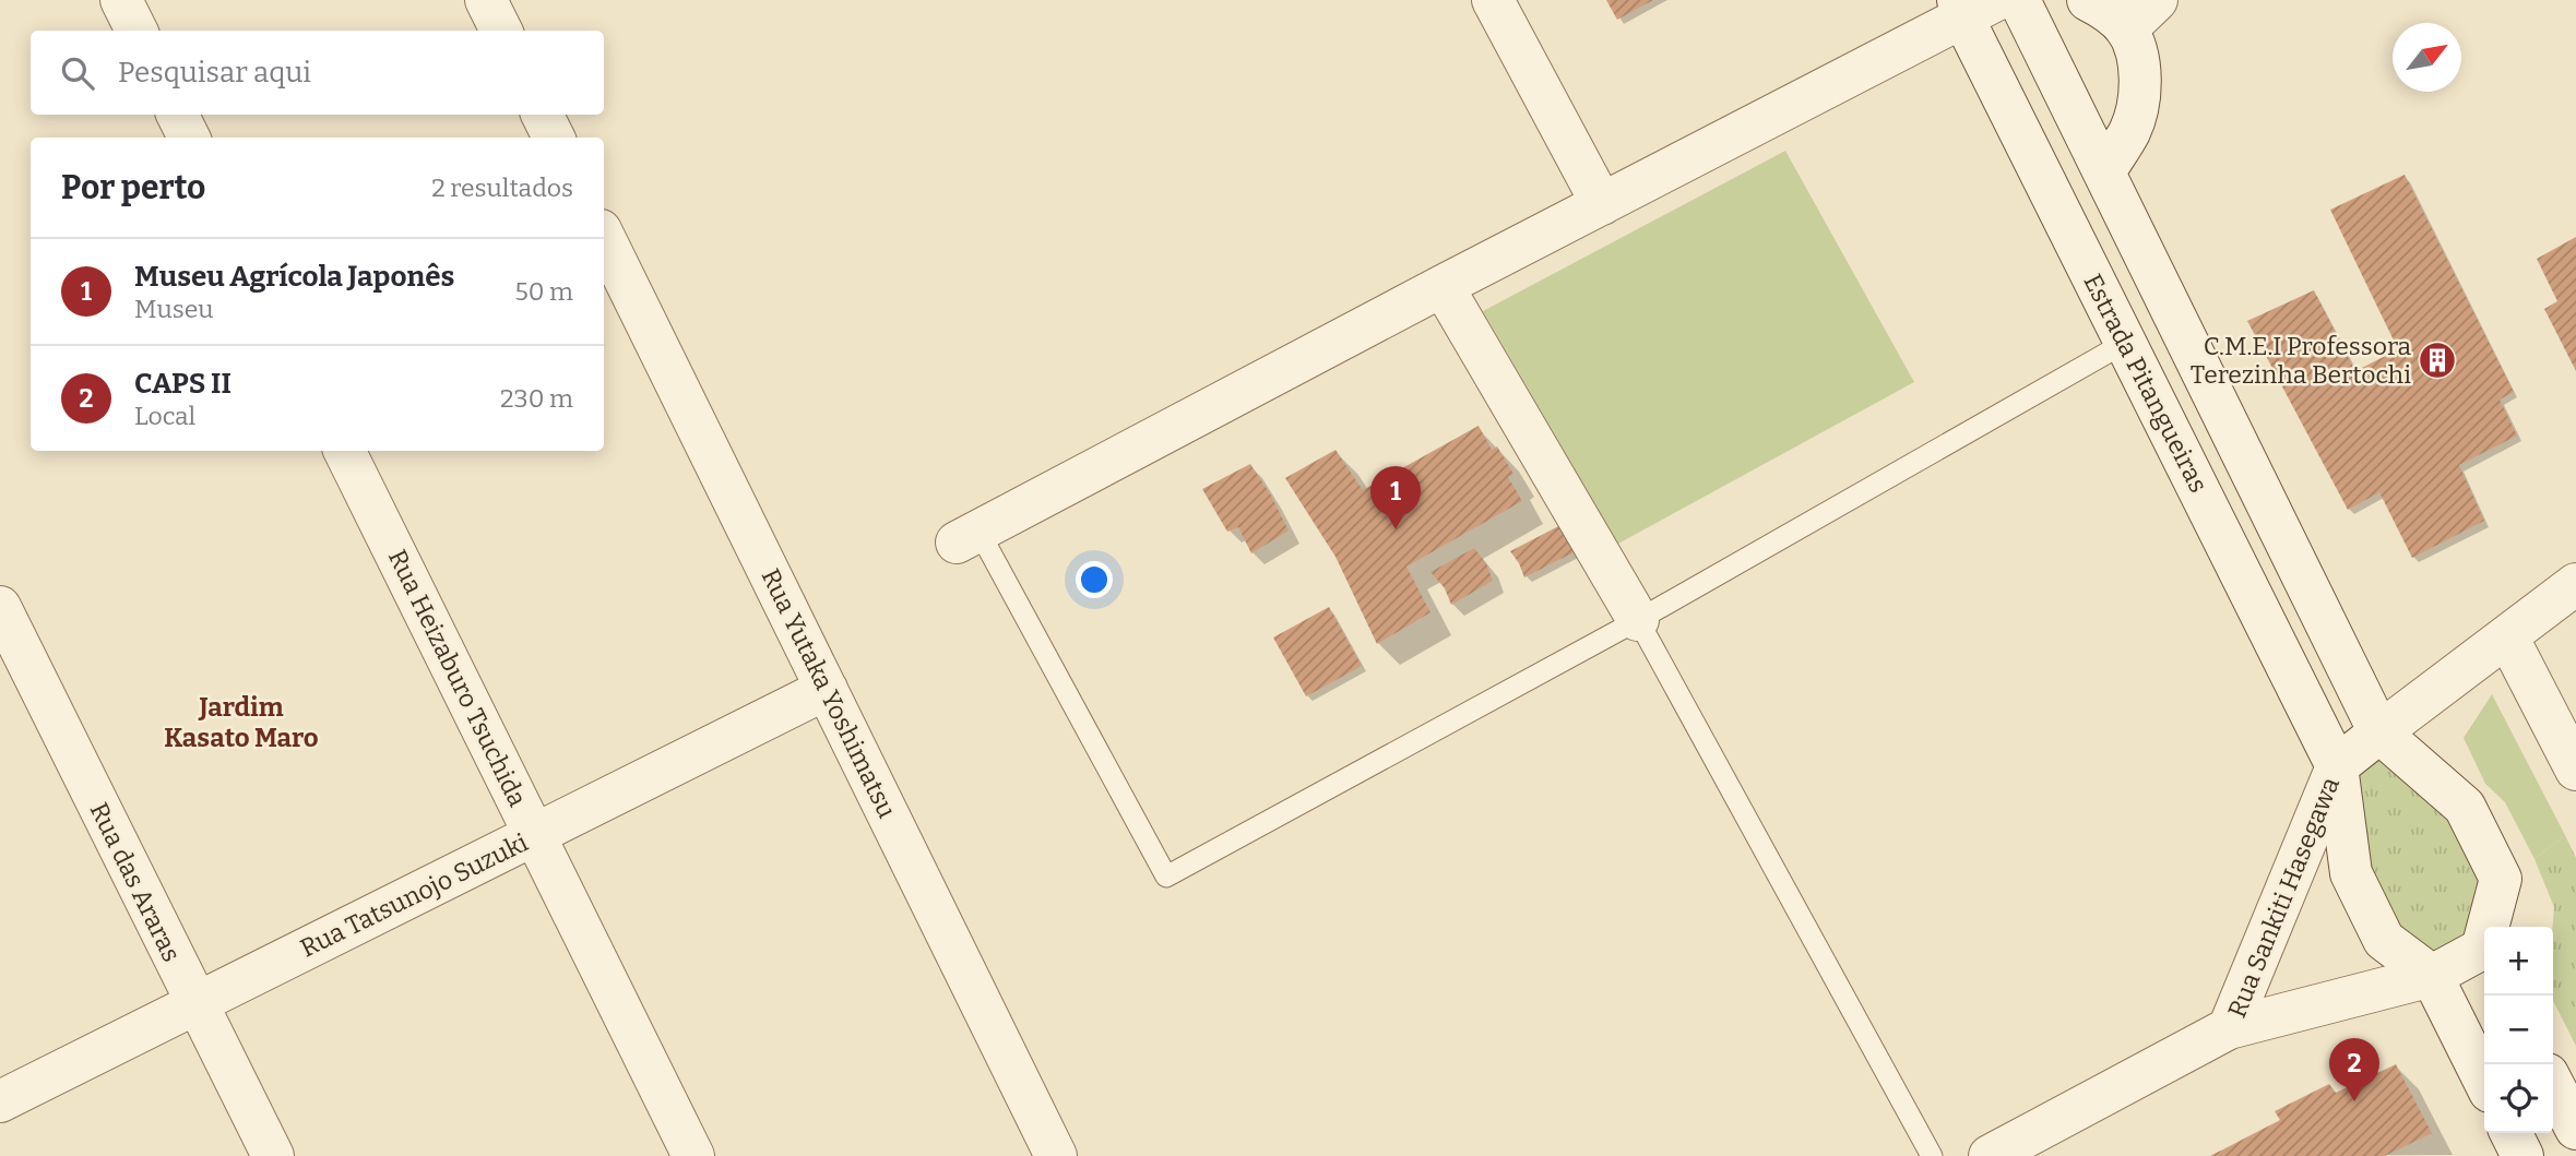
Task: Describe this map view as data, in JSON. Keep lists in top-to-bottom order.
{
  "streets": {
    "street": [
      "Estrada Pitangueiras",
      "Rua Heizaburo Tsuchida",
      "Rua Yutaka Yoshimatsu",
      "Rua das Araras",
      "Rua Tatsunojo Suzuki",
      "Rua Sankiti Hasegawa"
    ]
  },
  "crossings": [
    ["Estrada Pitangueiras", "Rua Sankiti Hasegawa"],
    ["Rua Heizaburo Tsuchida", "Rua Tatsunojo Suzuki"],
    ["Rua Yutaka Yoshimatsu", "Rua Tatsunojo Suzuki"],
    ["Rua das Araras", "Rua Tatsunojo Suzuki"]
  ],
  "districts": ["Jardim Kasato Maro"],
  "places": {
    "building": ["C.M.E.I Professora Terezinha Bertochi"]
  },
  "north": "top right",
  "page": {
    "search": "Pesquisar aqui",
    "heading": ["Por perto", "2 resultados"],
    "list": [
      {
        "mark": "1",
        "name": "Museu Agrícola Japonês",
        "note": "Museu",
        "value": "50 m"
      },
      {
        "mark": "2",
        "name": "CAPS II",
        "note": "Local",
        "value": "230 m"
      }
    ],
    "pins": ["1", "2"],
    "map_buttons": ["+", "−"]
  }
}
